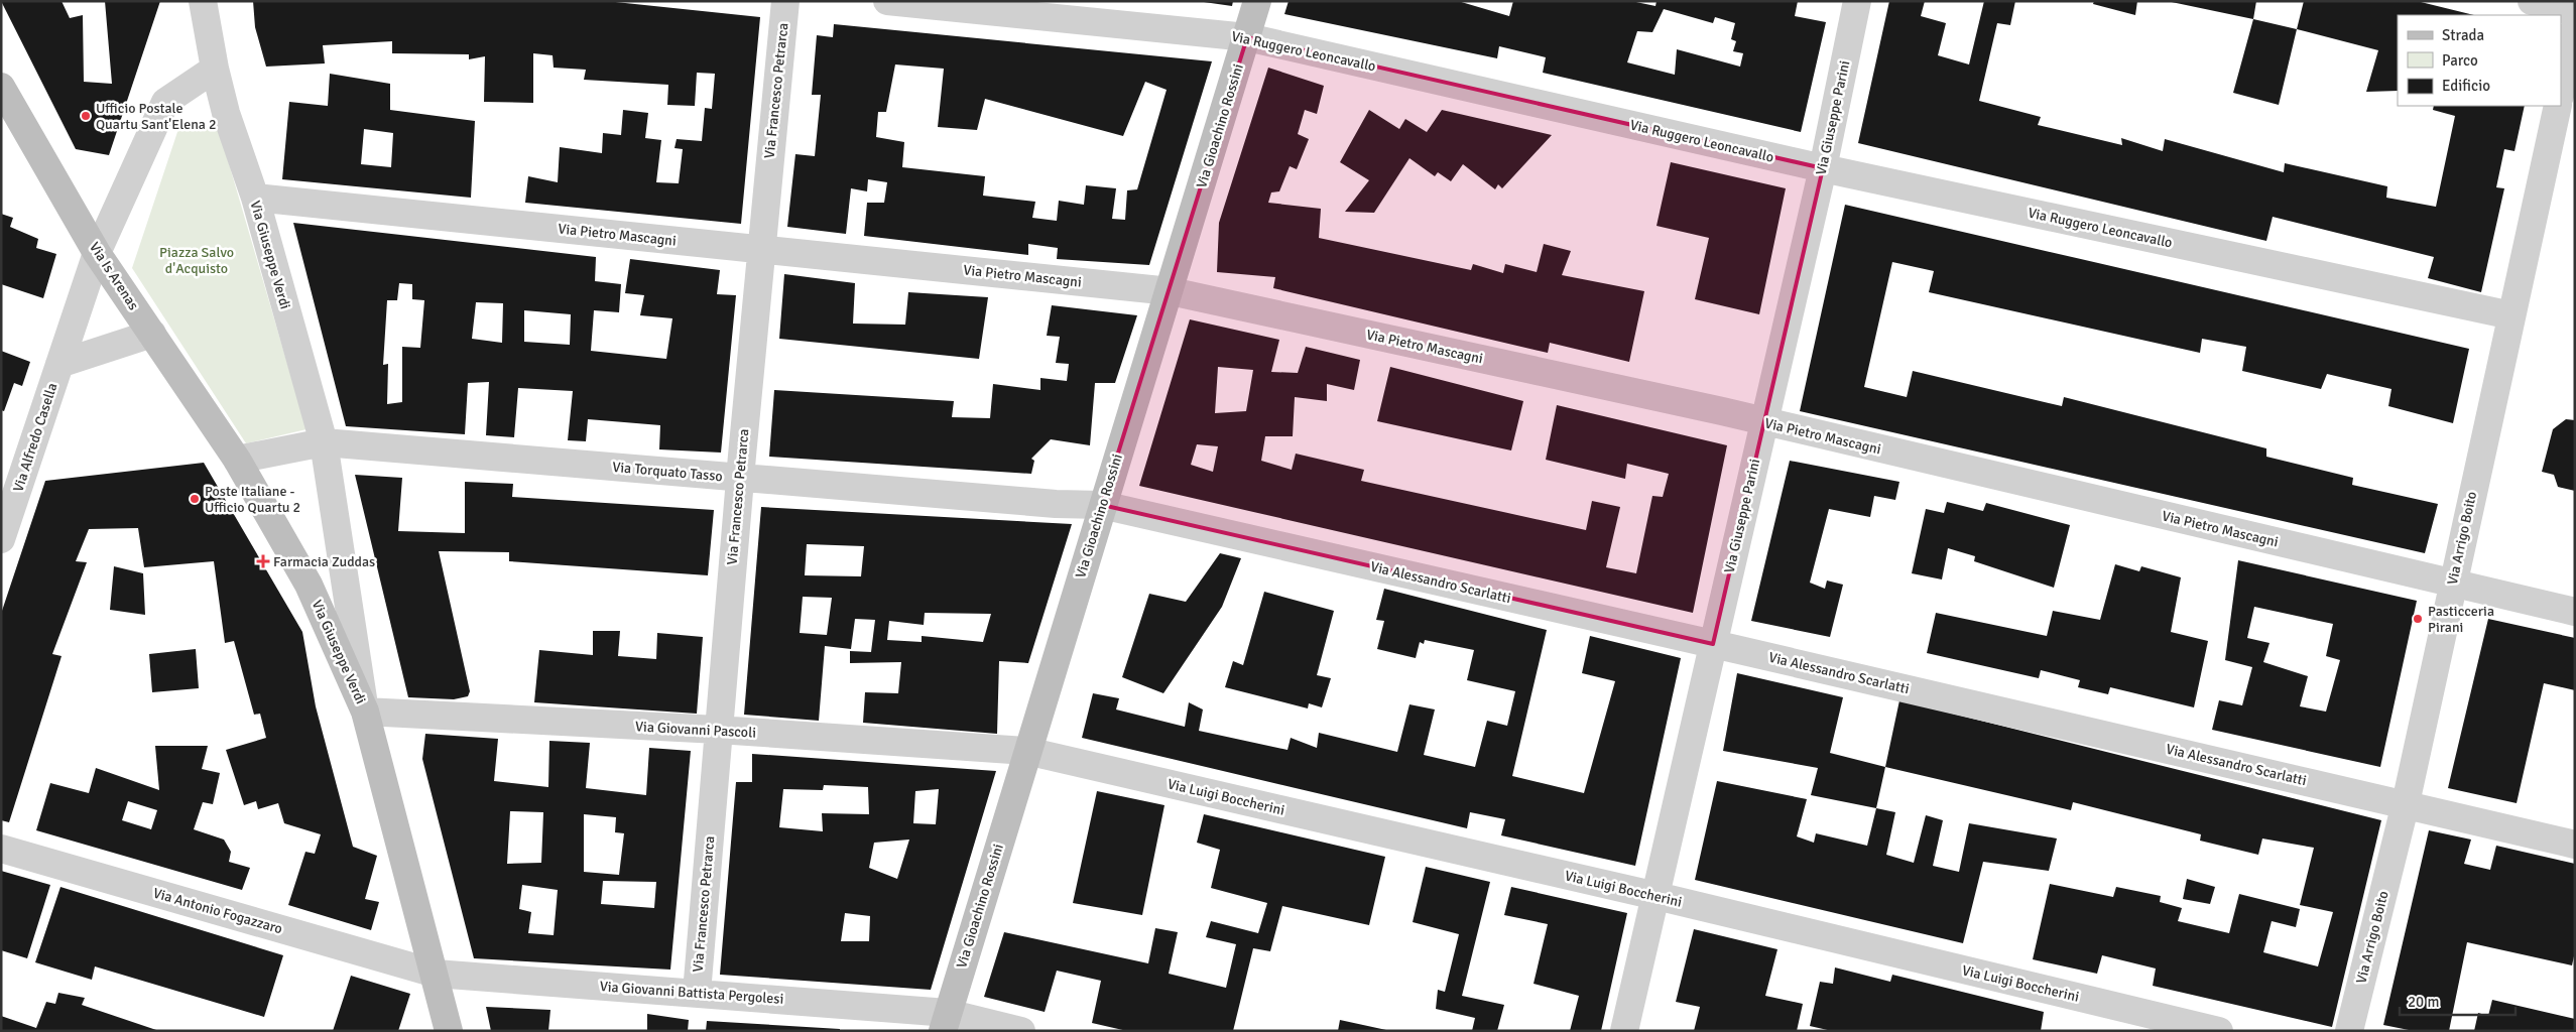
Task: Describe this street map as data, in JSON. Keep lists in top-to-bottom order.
{
  "streets": {
    "street": [
      "Via Ruggero Leoncavallo",
      "Via Francesco Petrarca",
      "Via Giuseppe Parini",
      "Via Gioachino Rossini",
      "Via Pietro Mascagni",
      "Via Giuseppe Verdi",
      "Via Is Arenas",
      "Via Alfredo Casella",
      "Via Torquato Tasso",
      "Via Arrigo Boito",
      "Via Alessandro Scarlatti",
      "Via Giovanni Pascoli",
      "Via Luigi Boccherini",
      "Via Antonio Fogazzaro",
      "Via Giovanni Battista Pergolesi"
    ]
  },
  "crossings": [
    ["Via Ruggero Leoncavallo", "Via Giuseppe Parini"],
    ["Via Ruggero Leoncavallo", "Via Gioachino Rossini"],
    ["Via Ruggero Leoncavallo", "Via Arrigo Boito"],
    ["Via Francesco Petrarca", "Via Pietro Mascagni"],
    ["Via Francesco Petrarca", "Via Torquato Tasso"],
    ["Via Francesco Petrarca", "Via Giovanni Pascoli"],
    ["Via Francesco Petrarca", "Via Giovanni Battista Pergolesi"],
    ["Via Giuseppe Parini", "Via Pietro Mascagni"],
    ["Via Giuseppe Parini", "Via Alessandro Scarlatti"],
    ["Via Giuseppe Parini", "Via Luigi Boccherini"],
    ["Via Gioachino Rossini", "Via Pietro Mascagni"],
    ["Via Gioachino Rossini", "Via Torquato Tasso"],
    ["Via Gioachino Rossini", "Via Alessandro Scarlatti"],
    ["Via Gioachino Rossini", "Via Giovanni Pascoli"],
    ["Via Gioachino Rossini", "Via Luigi Boccherini"],
    ["Via Gioachino Rossini", "Via Giovanni Battista Pergolesi"],
    ["Via Pietro Mascagni", "Via Giuseppe Verdi"],
    ["Via Pietro Mascagni", "Via Arrigo Boito"],
    ["Via Giuseppe Verdi", "Via Is Arenas"],
    ["Via Giuseppe Verdi", "Via Alfredo Casella"],
    ["Via Giuseppe Verdi", "Via Torquato Tasso"],
    ["Via Giuseppe Verdi", "Via Giovanni Pascoli"],
    ["Via Giuseppe Verdi", "Via Antonio Fogazzaro"],
    ["Via Giuseppe Verdi", "Via Giovanni Battista Pergolesi"],
    ["Via Is Arenas", "Via Alfredo Casella"],
    ["Via Torquato Tasso", "Via Alessandro Scarlatti"],
    ["Via Arrigo Boito", "Via Alessandro Scarlatti"],
    ["Via Giovanni Pascoli", "Via Luigi Boccherini"],
    ["Via Antonio Fogazzaro", "Via Giovanni Battista Pergolesi"]
  ],
  "parks": ["Piazza Salvo d'Acquisto"],
  "places": {
    "other": ["Ufficio Postale Quartu Sant'Elena 2", "Poste Italiane - Ufficio Quartu 2", "Pasticceria Pirani"],
    "health": ["Farmacia Zuddas"]
  },
  "legend": ["Strada", "Parco", "Edificio"],
  "scale_bar": "20 m"
}
